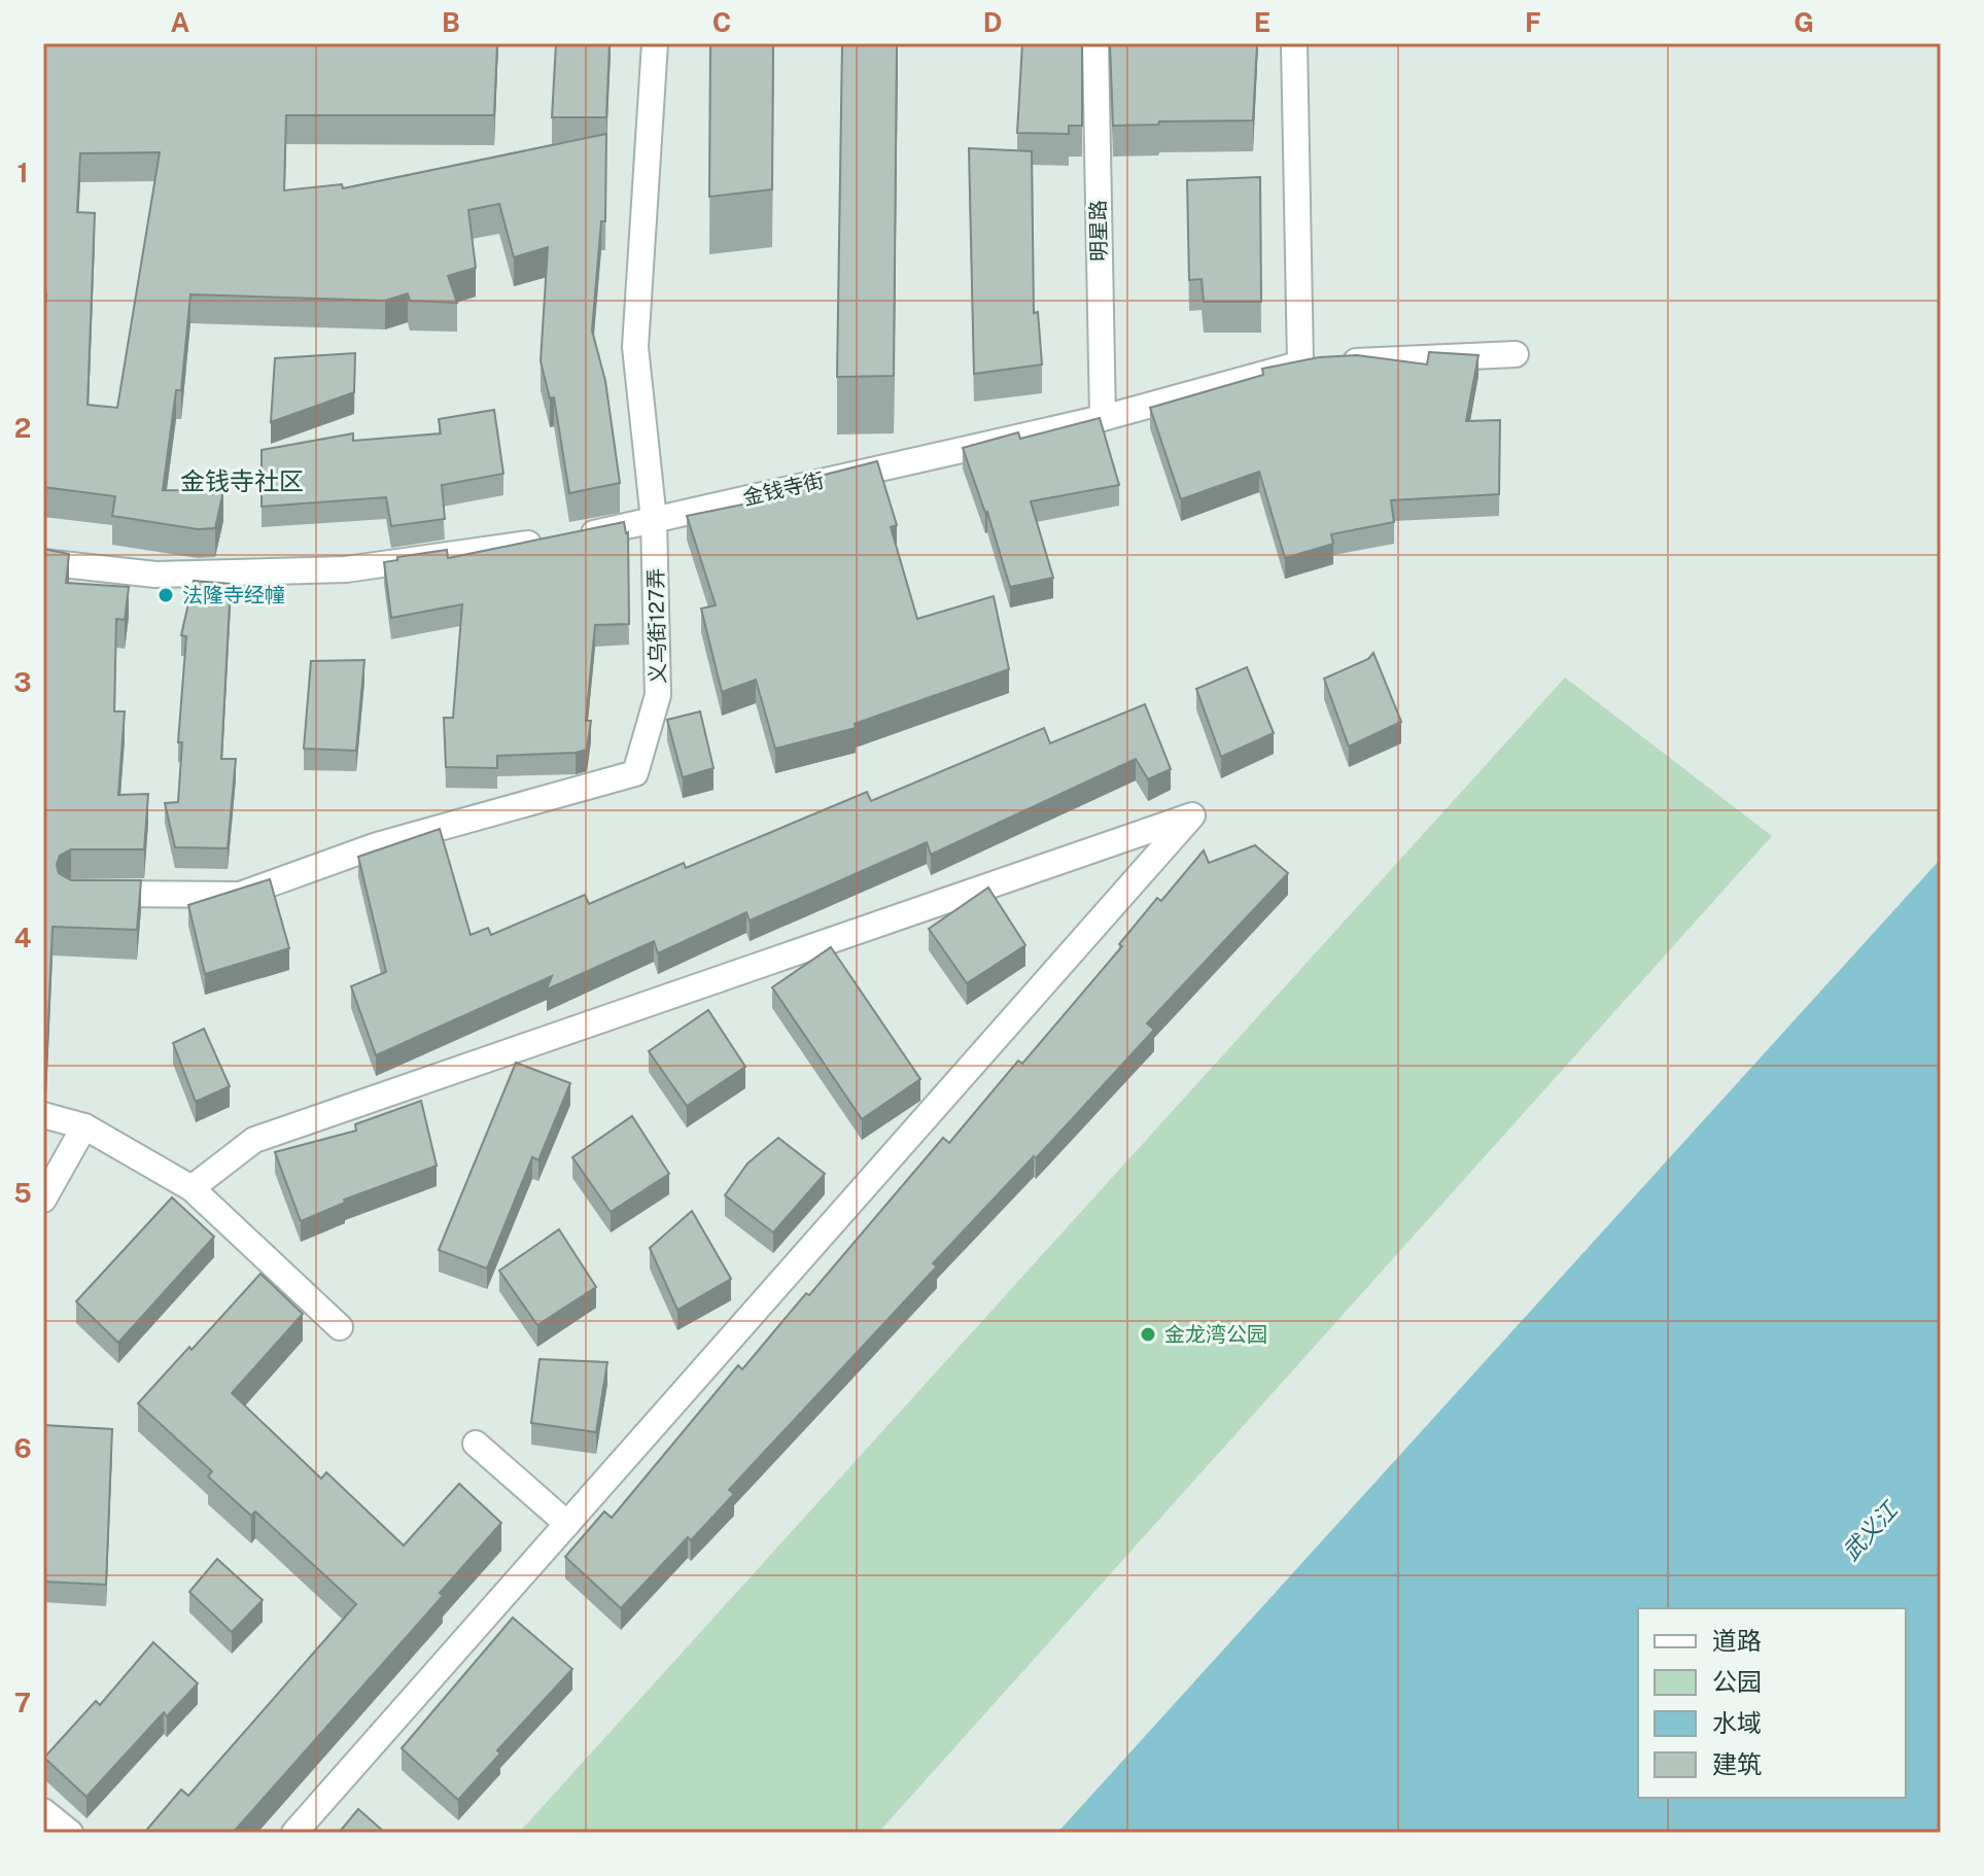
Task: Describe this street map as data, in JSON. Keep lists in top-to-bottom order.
{
  "streets": {
    "street": ["明星路", "金钱寺街", "义乌街127弄"]
  },
  "crossings": [
    ["明星路", "金钱寺街"],
    ["金钱寺街", "义乌街127弄"]
  ],
  "districts": ["金钱寺社区"],
  "water": ["武义江"],
  "places": ["法隆寺经幢", "金龙湾公园"],
  "legend": [
    "道路",
    "公园",
    "水域",
    "建筑"
  ],
  "grid": {
    "columns": [
      "A",
      "B",
      "C",
      "D",
      "E",
      "F",
      "G"
    ],
    "rows": [
      "1",
      "2",
      "3",
      "4",
      "5",
      "6",
      "7"
    ]
  }
}
